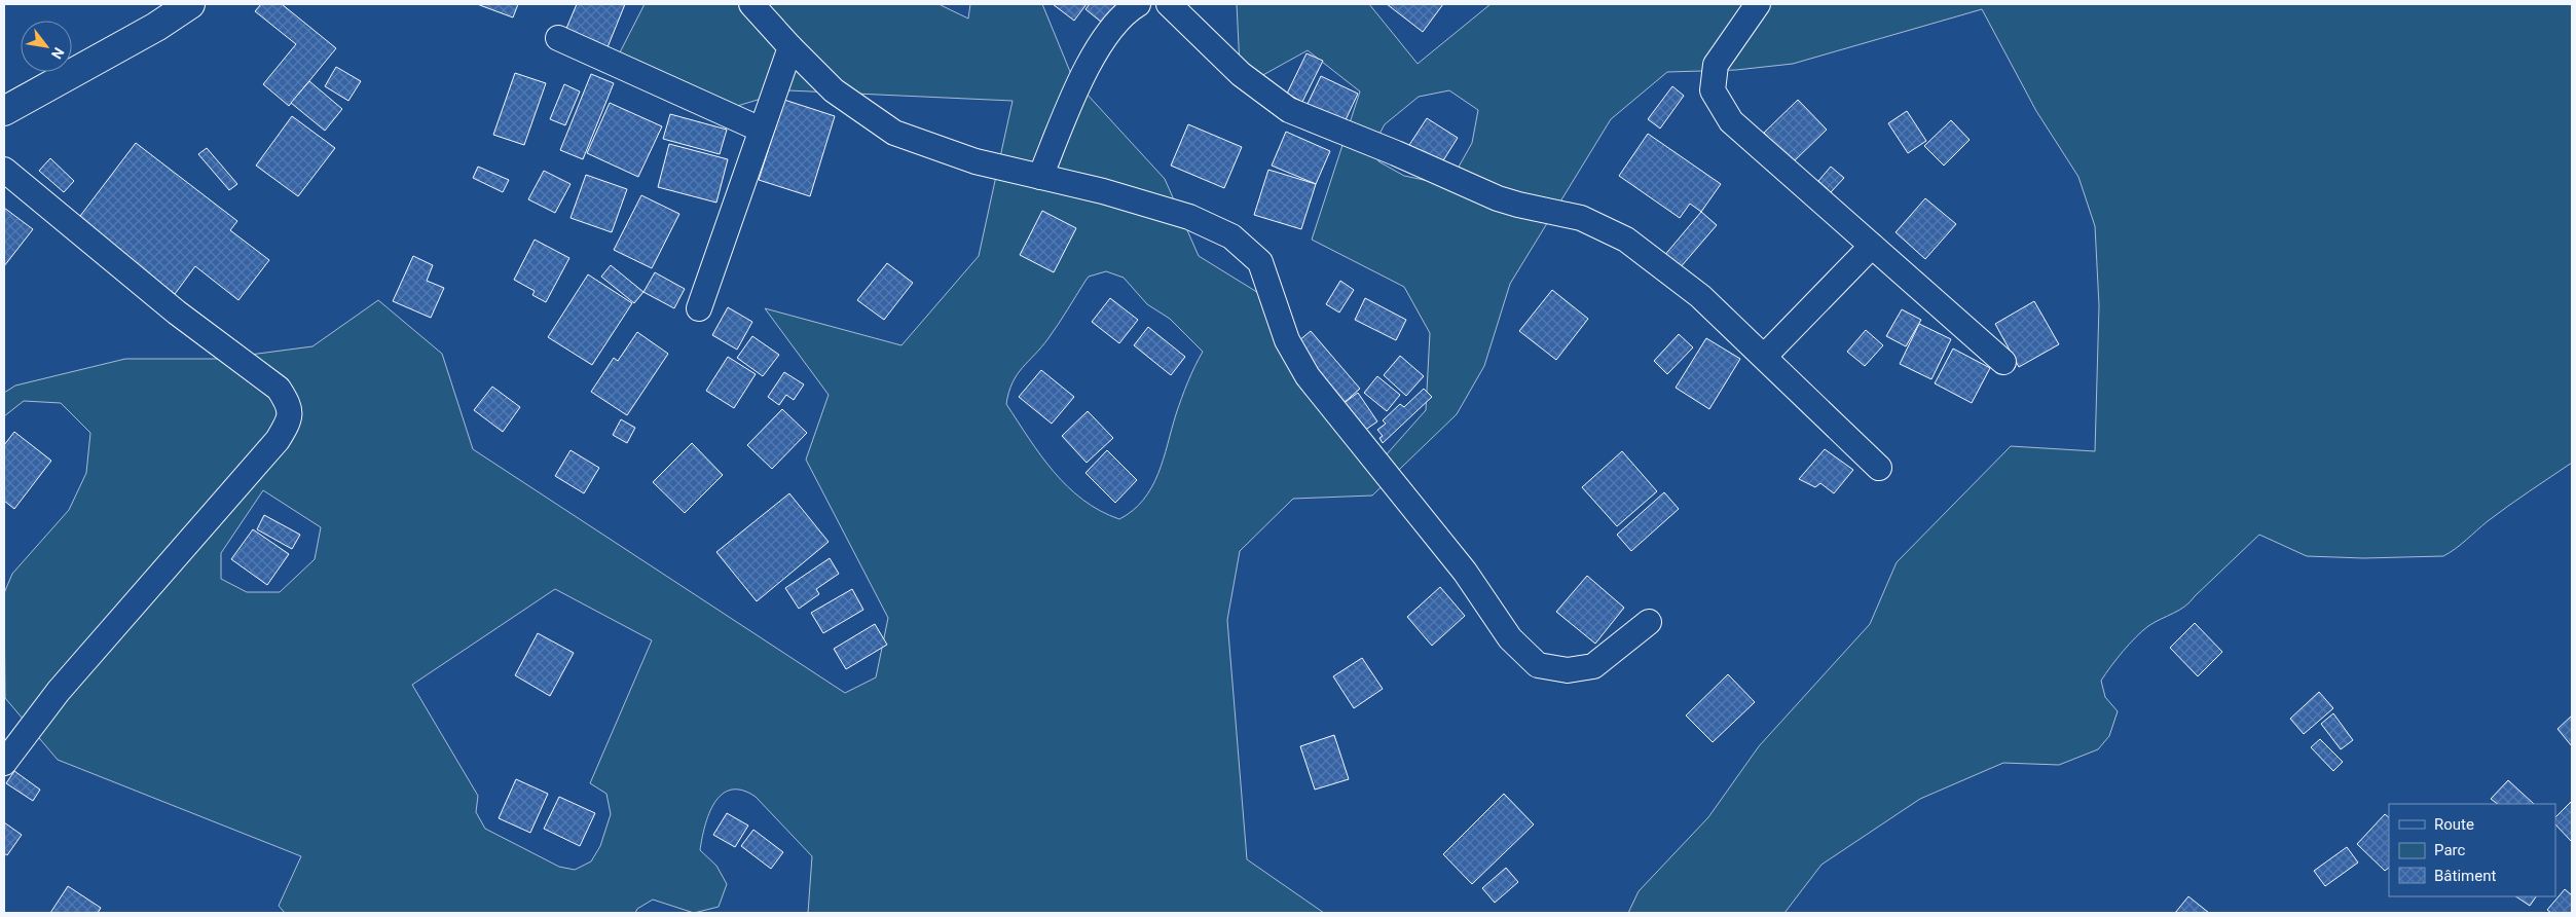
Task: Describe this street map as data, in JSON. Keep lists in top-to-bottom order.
{
  "legend": ["Route", "Parc", "Bâtiment"],
  "north": "bottom right"
}
